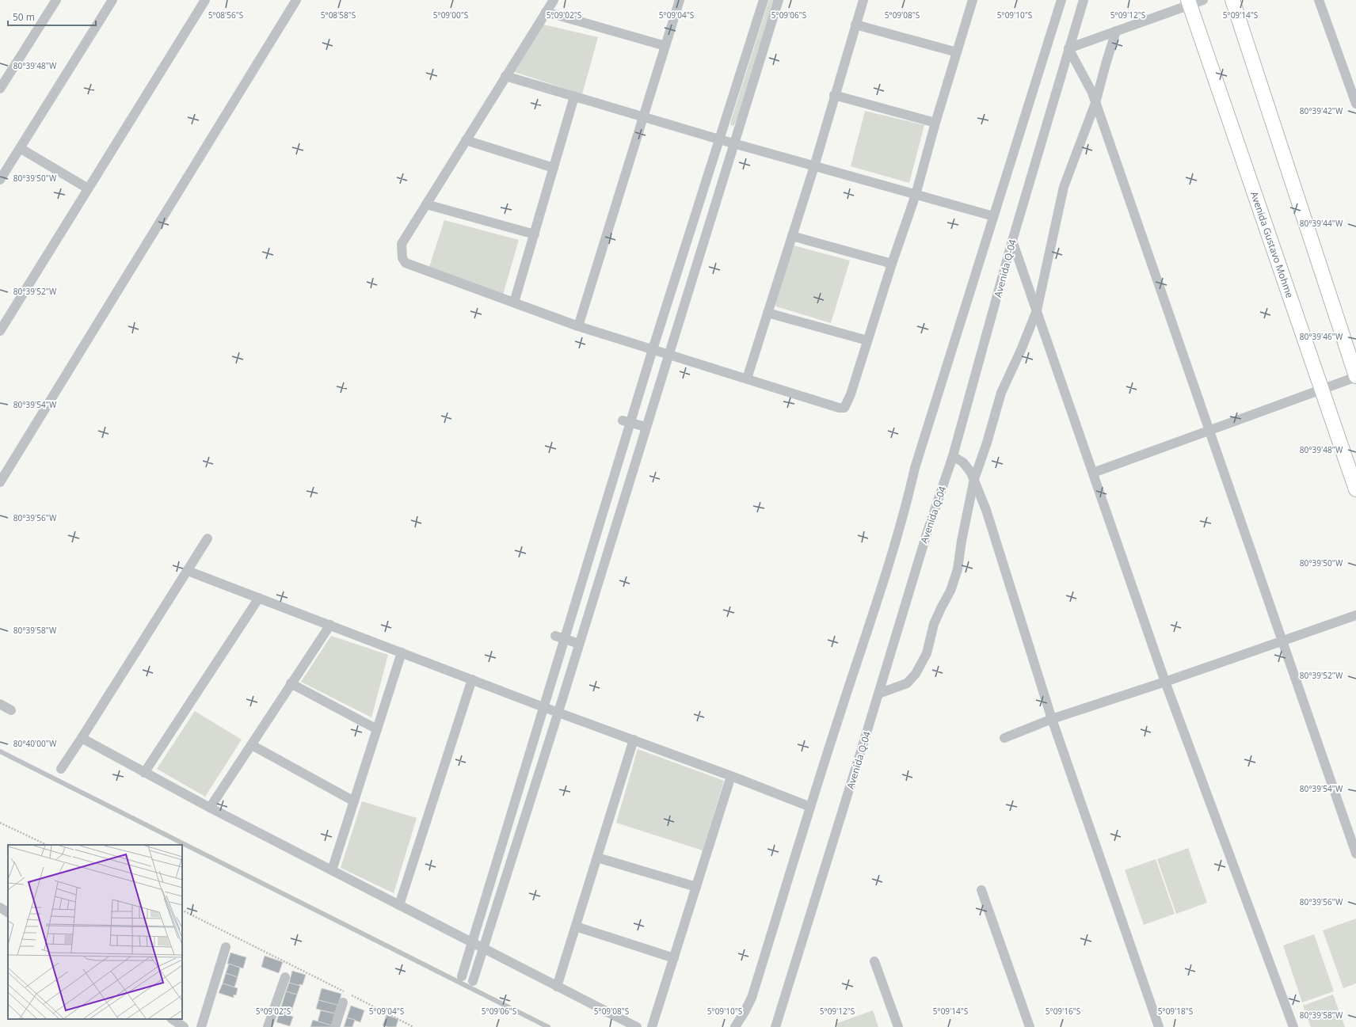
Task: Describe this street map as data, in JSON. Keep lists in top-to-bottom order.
{
  "streets": {
    "street": ["Avenida Gustavo Mohme", "Avenida Q-04"]
  },
  "scale_bar": "50 m",
  "coordinates": [
    "5°08'56\"S",
    "5°08'58\"S",
    "5°09'00\"S",
    "5°09'02\"S",
    "5°09'04\"S",
    "5°09'06\"S",
    "5°09'08\"S",
    "5°09'10\"S",
    "5°09'12\"S",
    "5°09'14\"S",
    "80°39'48\"W",
    "80°39'42\"W",
    "80°39'50\"W",
    "80°39'44\"W",
    "80°39'52\"W",
    "80°39'46\"W",
    "80°39'54\"W",
    "80°39'56\"W",
    "80°39'58\"W",
    "80°40'00\"W",
    "5°09'16\"S",
    "5°09'18\"S"
  ]
}
